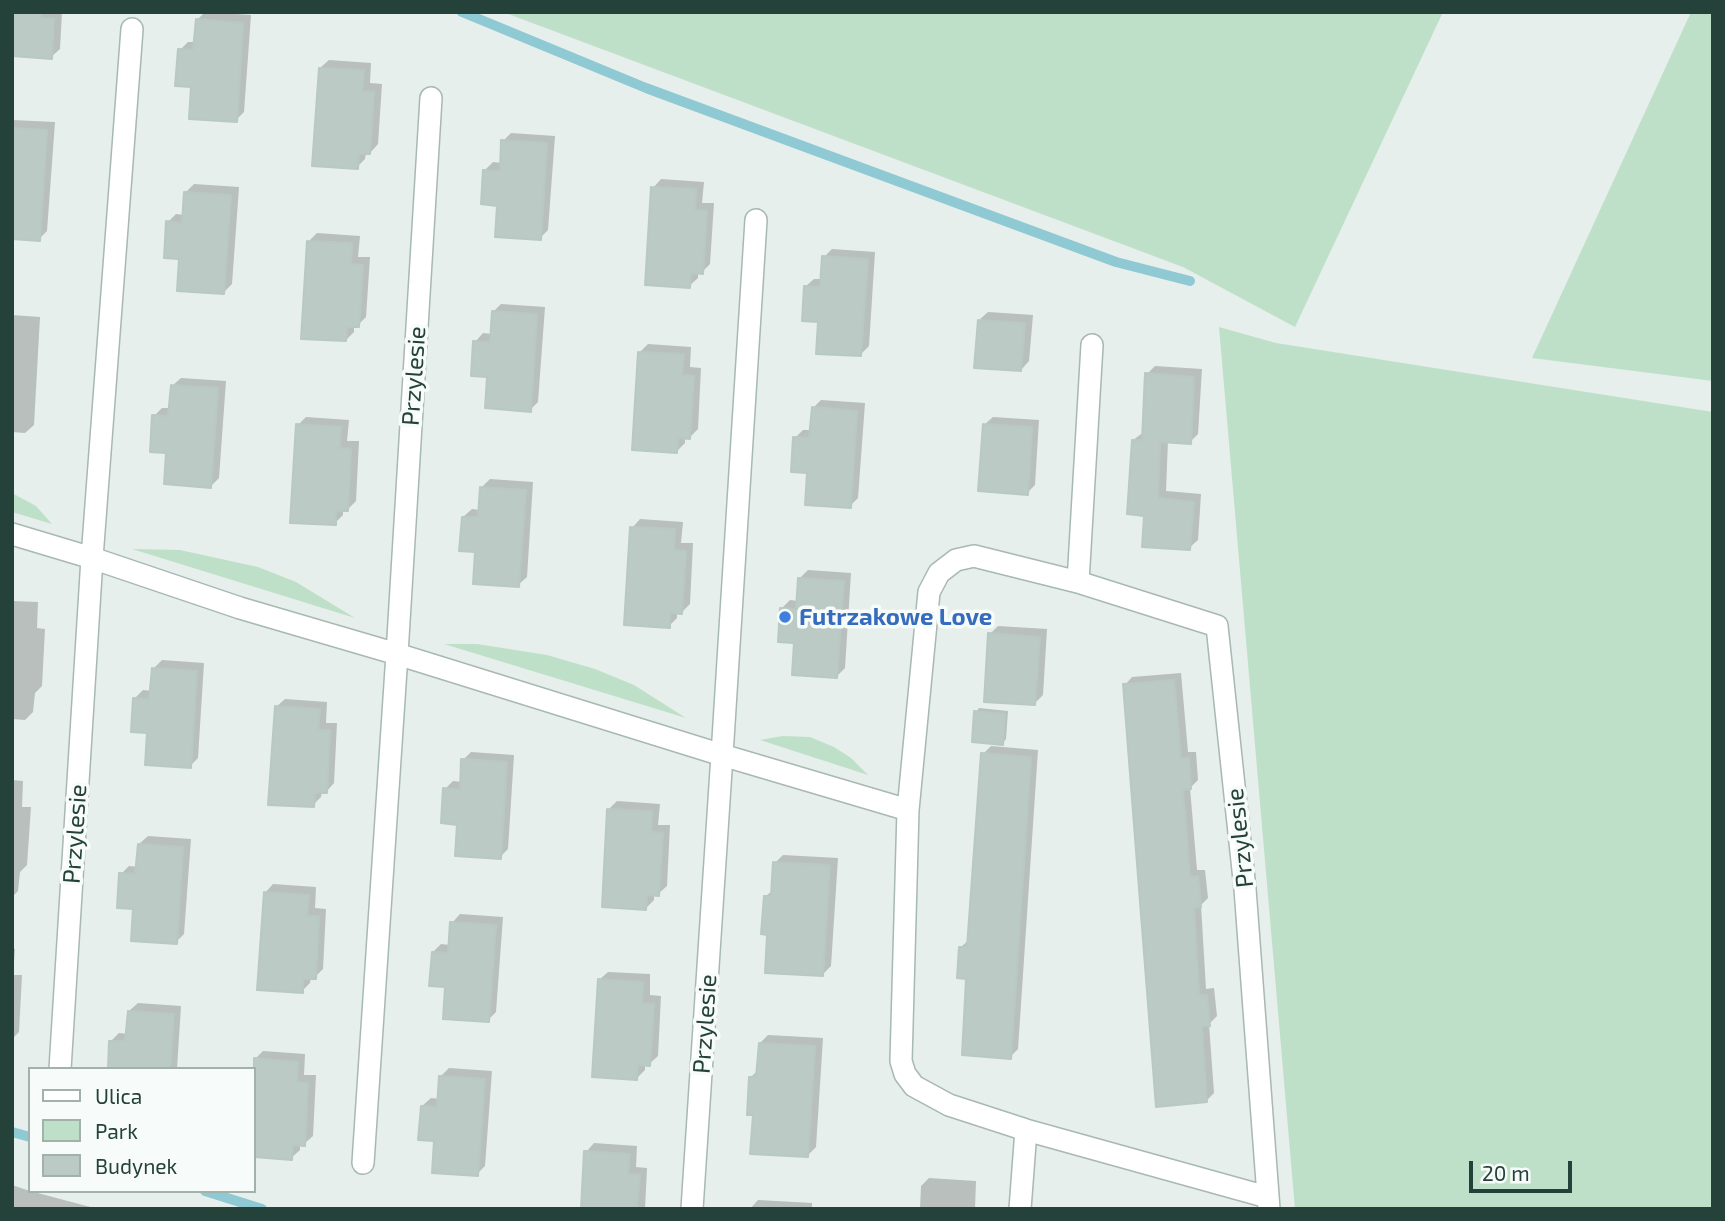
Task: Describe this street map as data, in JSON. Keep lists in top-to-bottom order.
{
  "streets": {
    "street": ["Przylesie"]
  },
  "places": ["Futrzakowe Love"],
  "legend": ["Ulica", "Park", "Budynek"],
  "scale_bar": "20 m"
}
